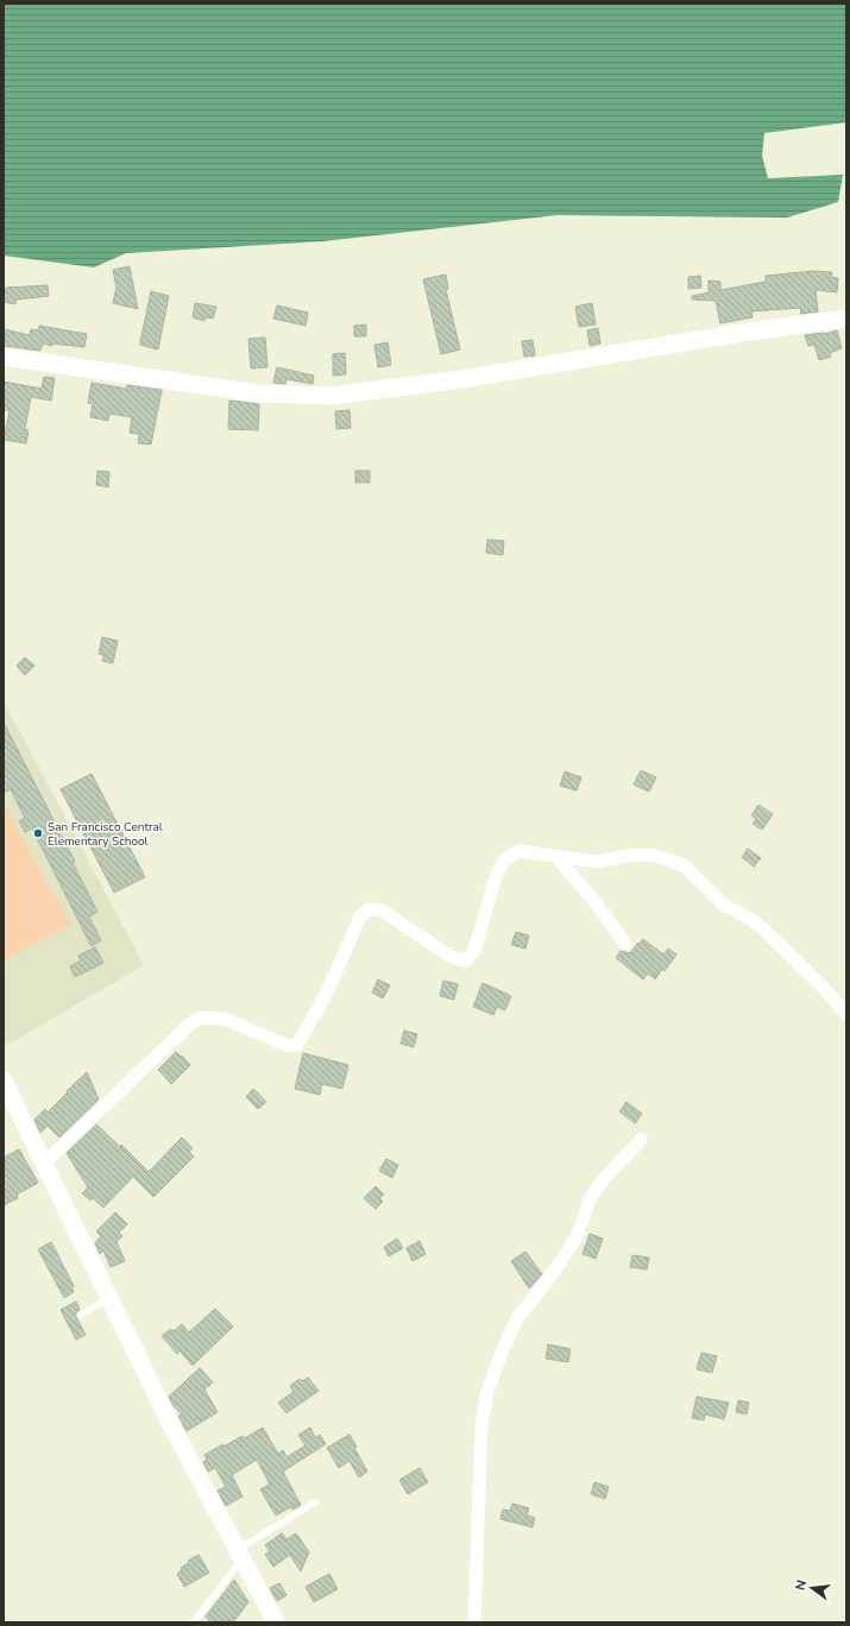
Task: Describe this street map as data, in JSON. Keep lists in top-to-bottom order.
{
  "places": ["San Francisco Central Elementary School"],
  "north": "left"
}
